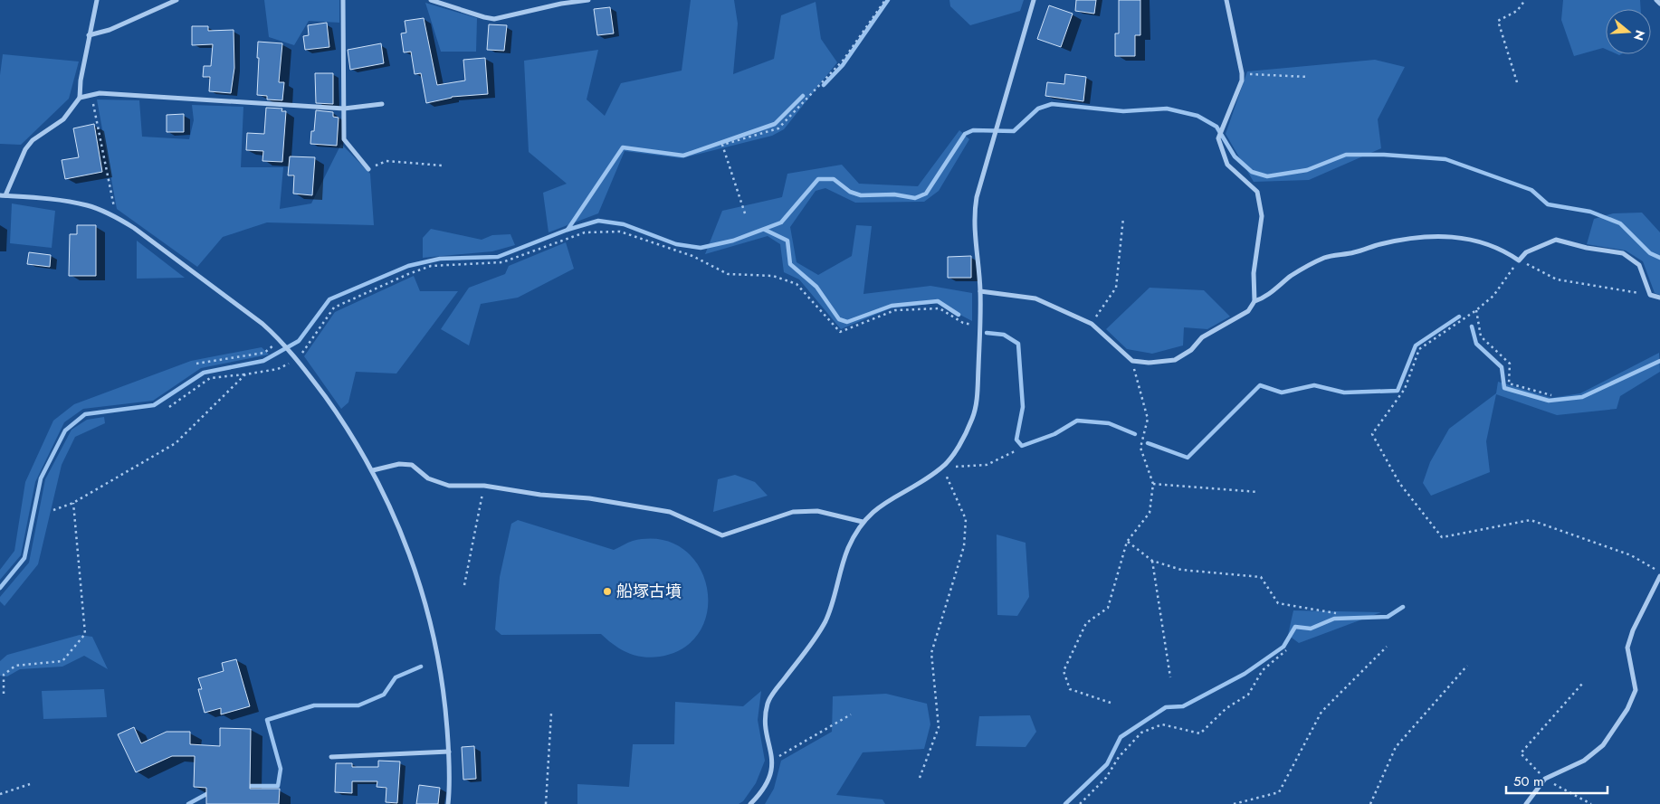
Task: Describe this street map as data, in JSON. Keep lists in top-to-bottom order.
{
  "places": ["船塚古墳"],
  "scale_bar": "50 m",
  "north": "right"
}
